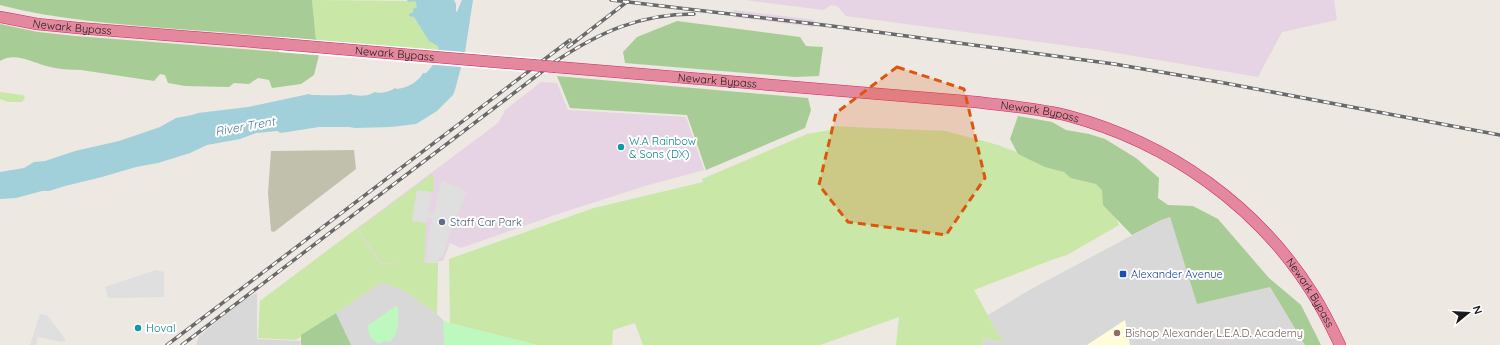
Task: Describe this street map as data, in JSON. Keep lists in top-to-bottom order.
{
  "streets": {
    "highway": ["Newark Bypass"]
  },
  "water": ["River Trent"],
  "places": {
    "other": [
      "W.A Rainbow & Sons (DX)",
      "Staff Car Park",
      "Hoval",
      "Bishop Alexander L.E.A.D. Academy"
    ],
    "transit": ["Alexander Avenue"]
  },
  "north": "right"
}
